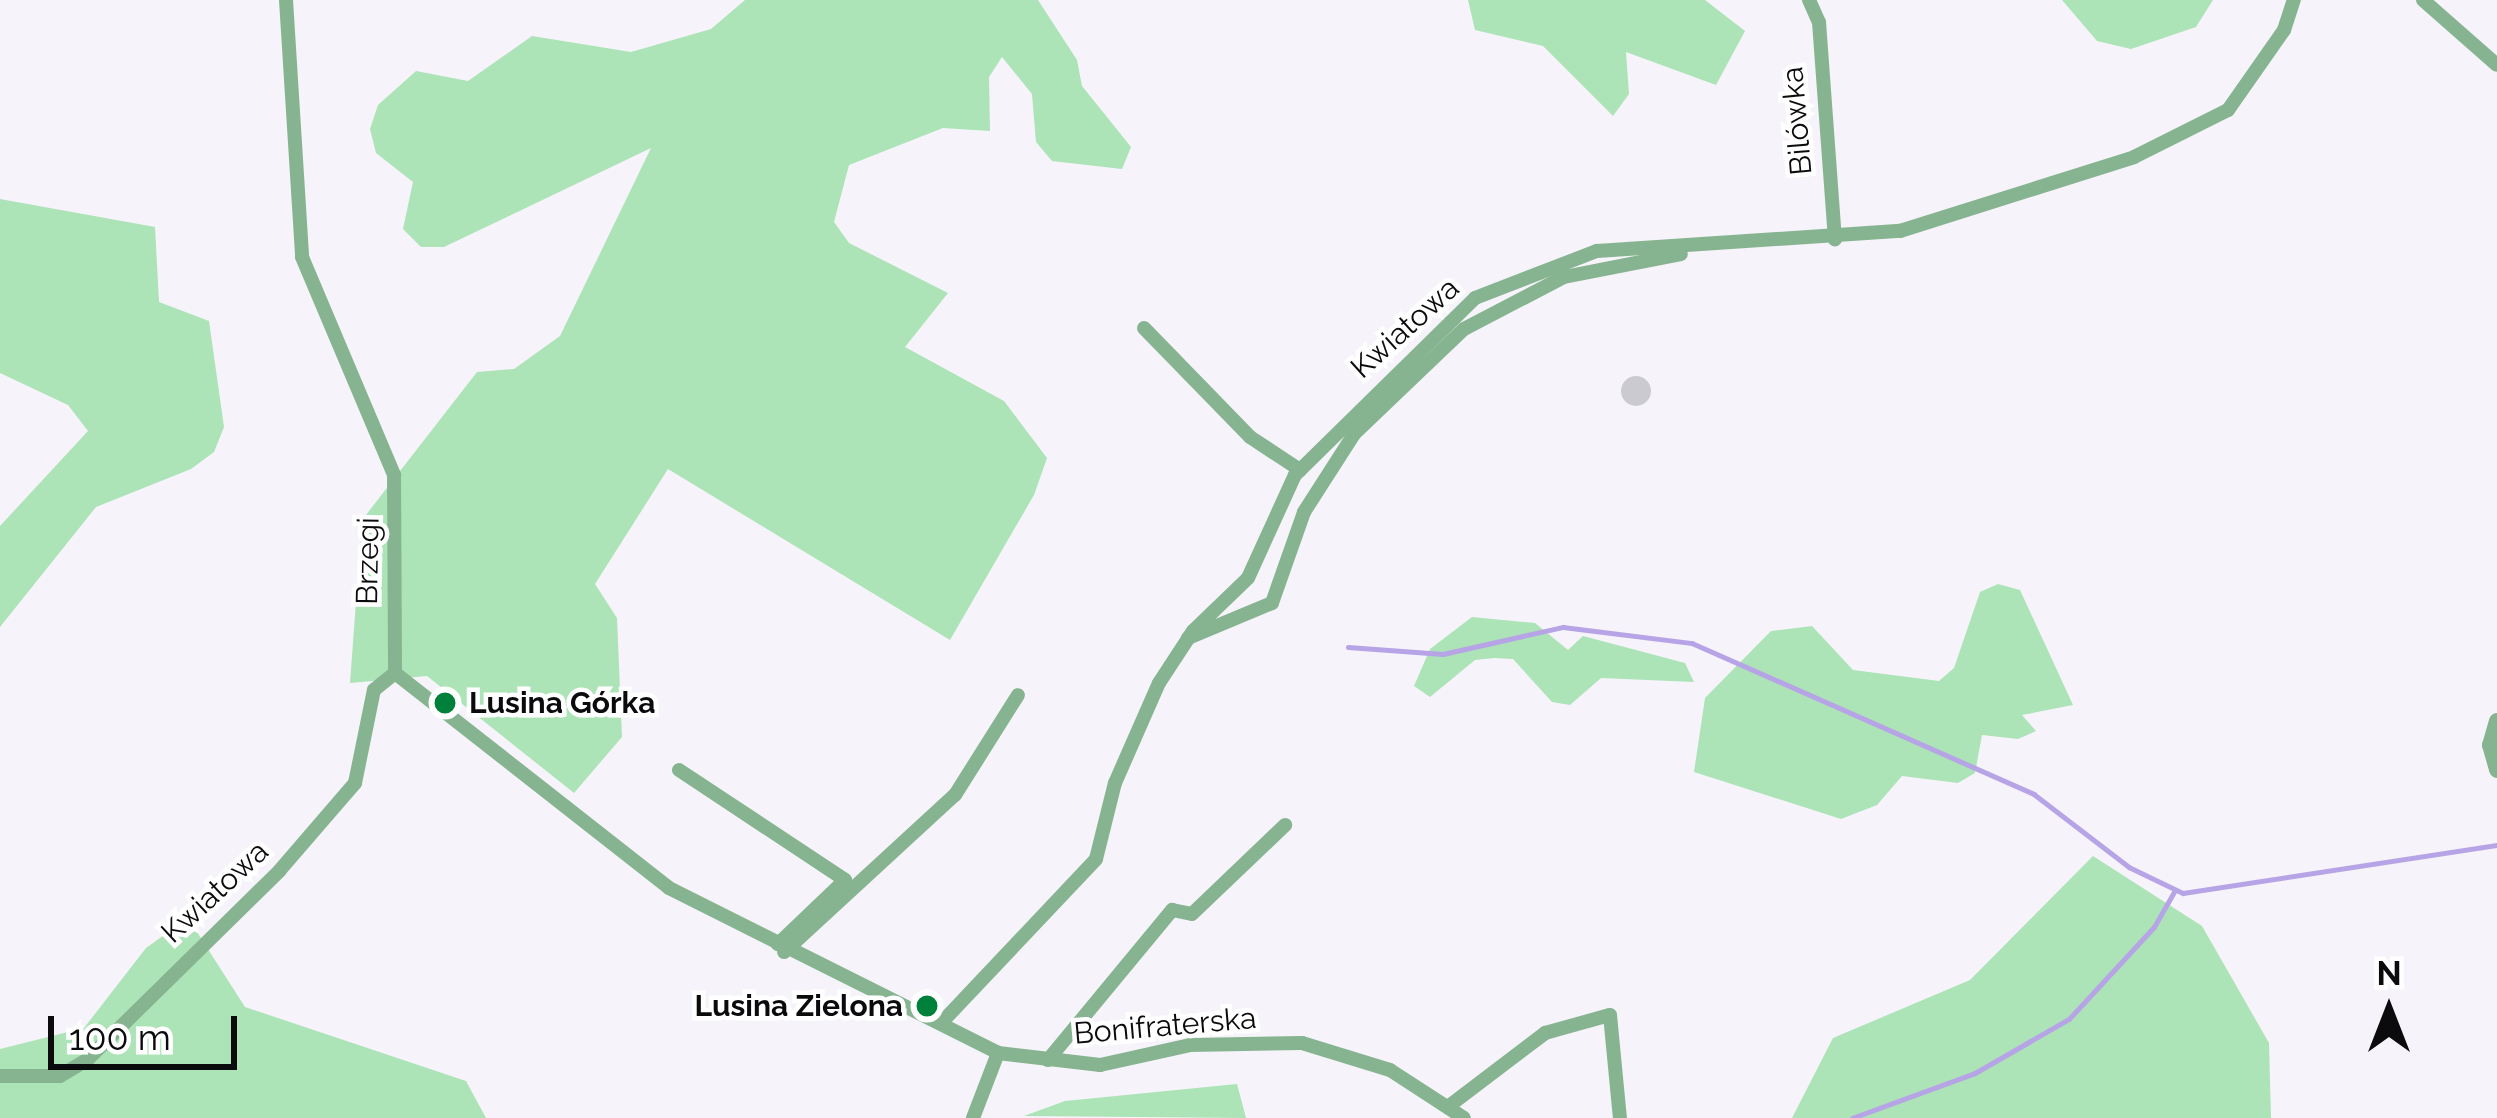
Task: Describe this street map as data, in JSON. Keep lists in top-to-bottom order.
{
  "streets": {
    "street": [
      "Bilówka",
      "Kwiatowa",
      "Brzegi",
      "Bonifraterska"
    ]
  },
  "crossings": [
    ["Bilówka", "Kwiatowa"],
    ["Kwiatowa", "Brzegi"]
  ],
  "places": ["Lusina Górka", "Lusina Zielona"],
  "scale_bar": "100 m",
  "north": "top"
}
